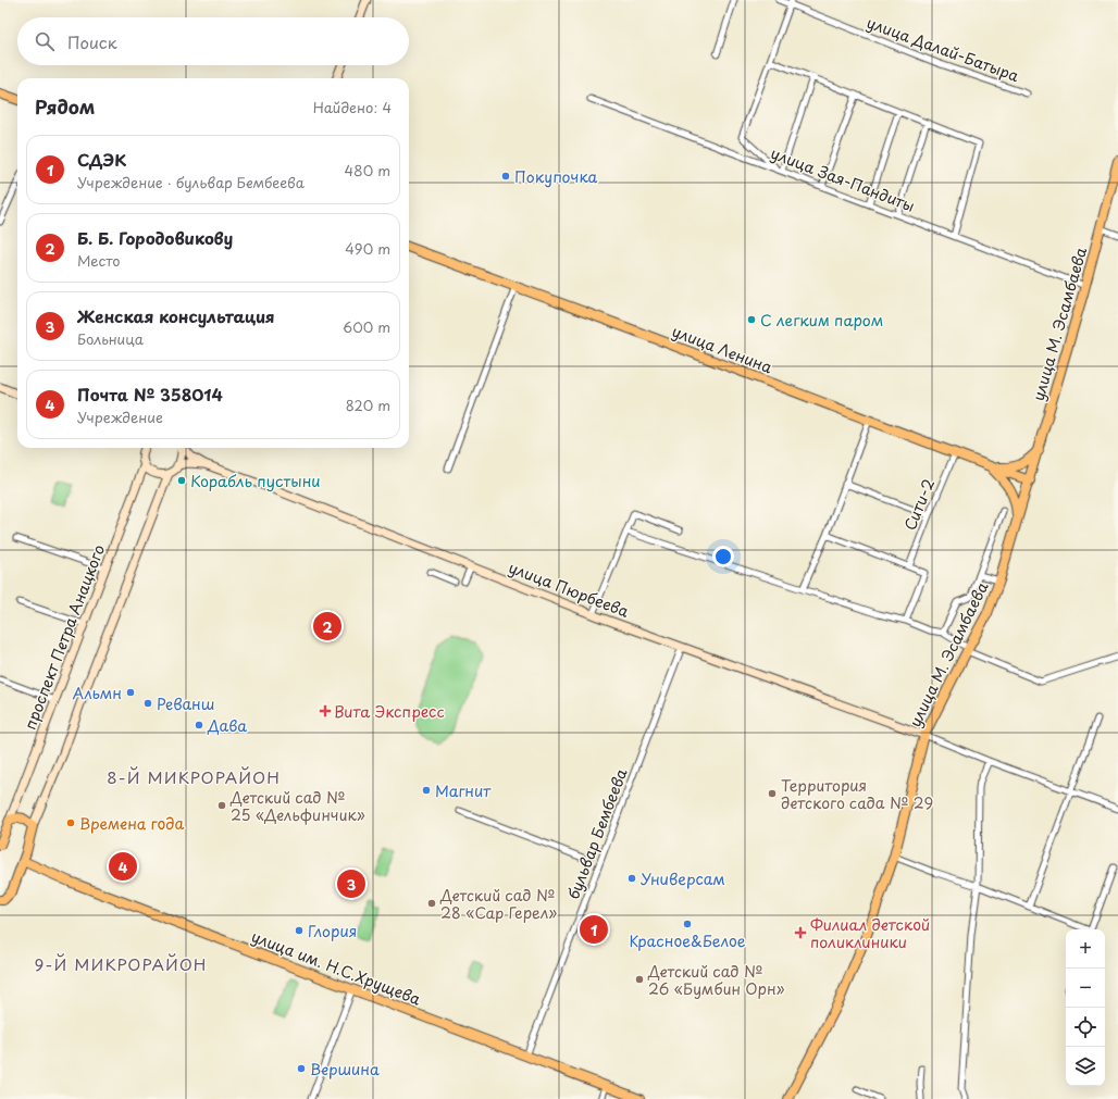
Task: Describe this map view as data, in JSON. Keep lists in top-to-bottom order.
{
  "streets": {
    "main road": [
      "улица М. Эсамбаева",
      "улица Ленина",
      "улица Пюрбеева",
      "проспект Петра Анацкого",
      "улица им. Н.С.Хрущева"
    ],
    "street": [
      "улица Далай-Батыра",
      "улица Зая-Пандиты",
      "Сити-2",
      "бульвар Бембеева"
    ]
  },
  "crossings": [
    ["улица Зая-Пандиты", "улица М. Эсамбаева"],
    ["улица М. Эсамбаева", "улица Ленина"],
    ["улица М. Эсамбаева", "улица Пюрбеева"],
    ["улица Ленина", "Сити-2"],
    ["улица Пюрбеева", "бульвар Бембеева"],
    ["бульвар Бембеева", "улица им. Н.С.Хрущева"]
  ],
  "districts": ["8-Й МИКРОРАЙОН", "9-Й МИКРОРАЙОН"],
  "places": {
    "other": [
      "Покупочка",
      "С легким паром",
      "Корабль пустыни",
      "Альмн",
      "Реванш",
      "Дава",
      "Магнит",
      "Территория детского сада № 29",
      "Детский сад № 25 «Дельфинчик»",
      "Времена года",
      "Универсам",
      "Детский сад № 28 «Сар Герел»",
      "Красное&Белое",
      "Глория",
      "Детский сад № 26 «Бумбин Орн»",
      "Вершина"
    ],
    "health": ["Вита Экспресс", "Филиал детской поликлиники"]
  },
  "page": {
    "search": "Поиск",
    "heading": ["Рядом", "Найдено: 4"],
    "list": [
      {
        "mark": "1",
        "name": "СДЭК",
        "note": "Учреждение · бульвар Бембеева",
        "value": "480 m"
      },
      {
        "mark": "2",
        "name": "Б. Б. Городовикову",
        "note": "Место",
        "value": "490 m"
      },
      {
        "mark": "3",
        "name": "Женская консультация",
        "note": "Больница",
        "value": "600 m"
      },
      {
        "mark": "4",
        "name": "Почта № 358014",
        "note": "Учреждение",
        "value": "820 m"
      }
    ],
    "pins": [
      "2",
      "4",
      "3",
      "1"
    ],
    "map_buttons": ["+", "−"]
  }
}
